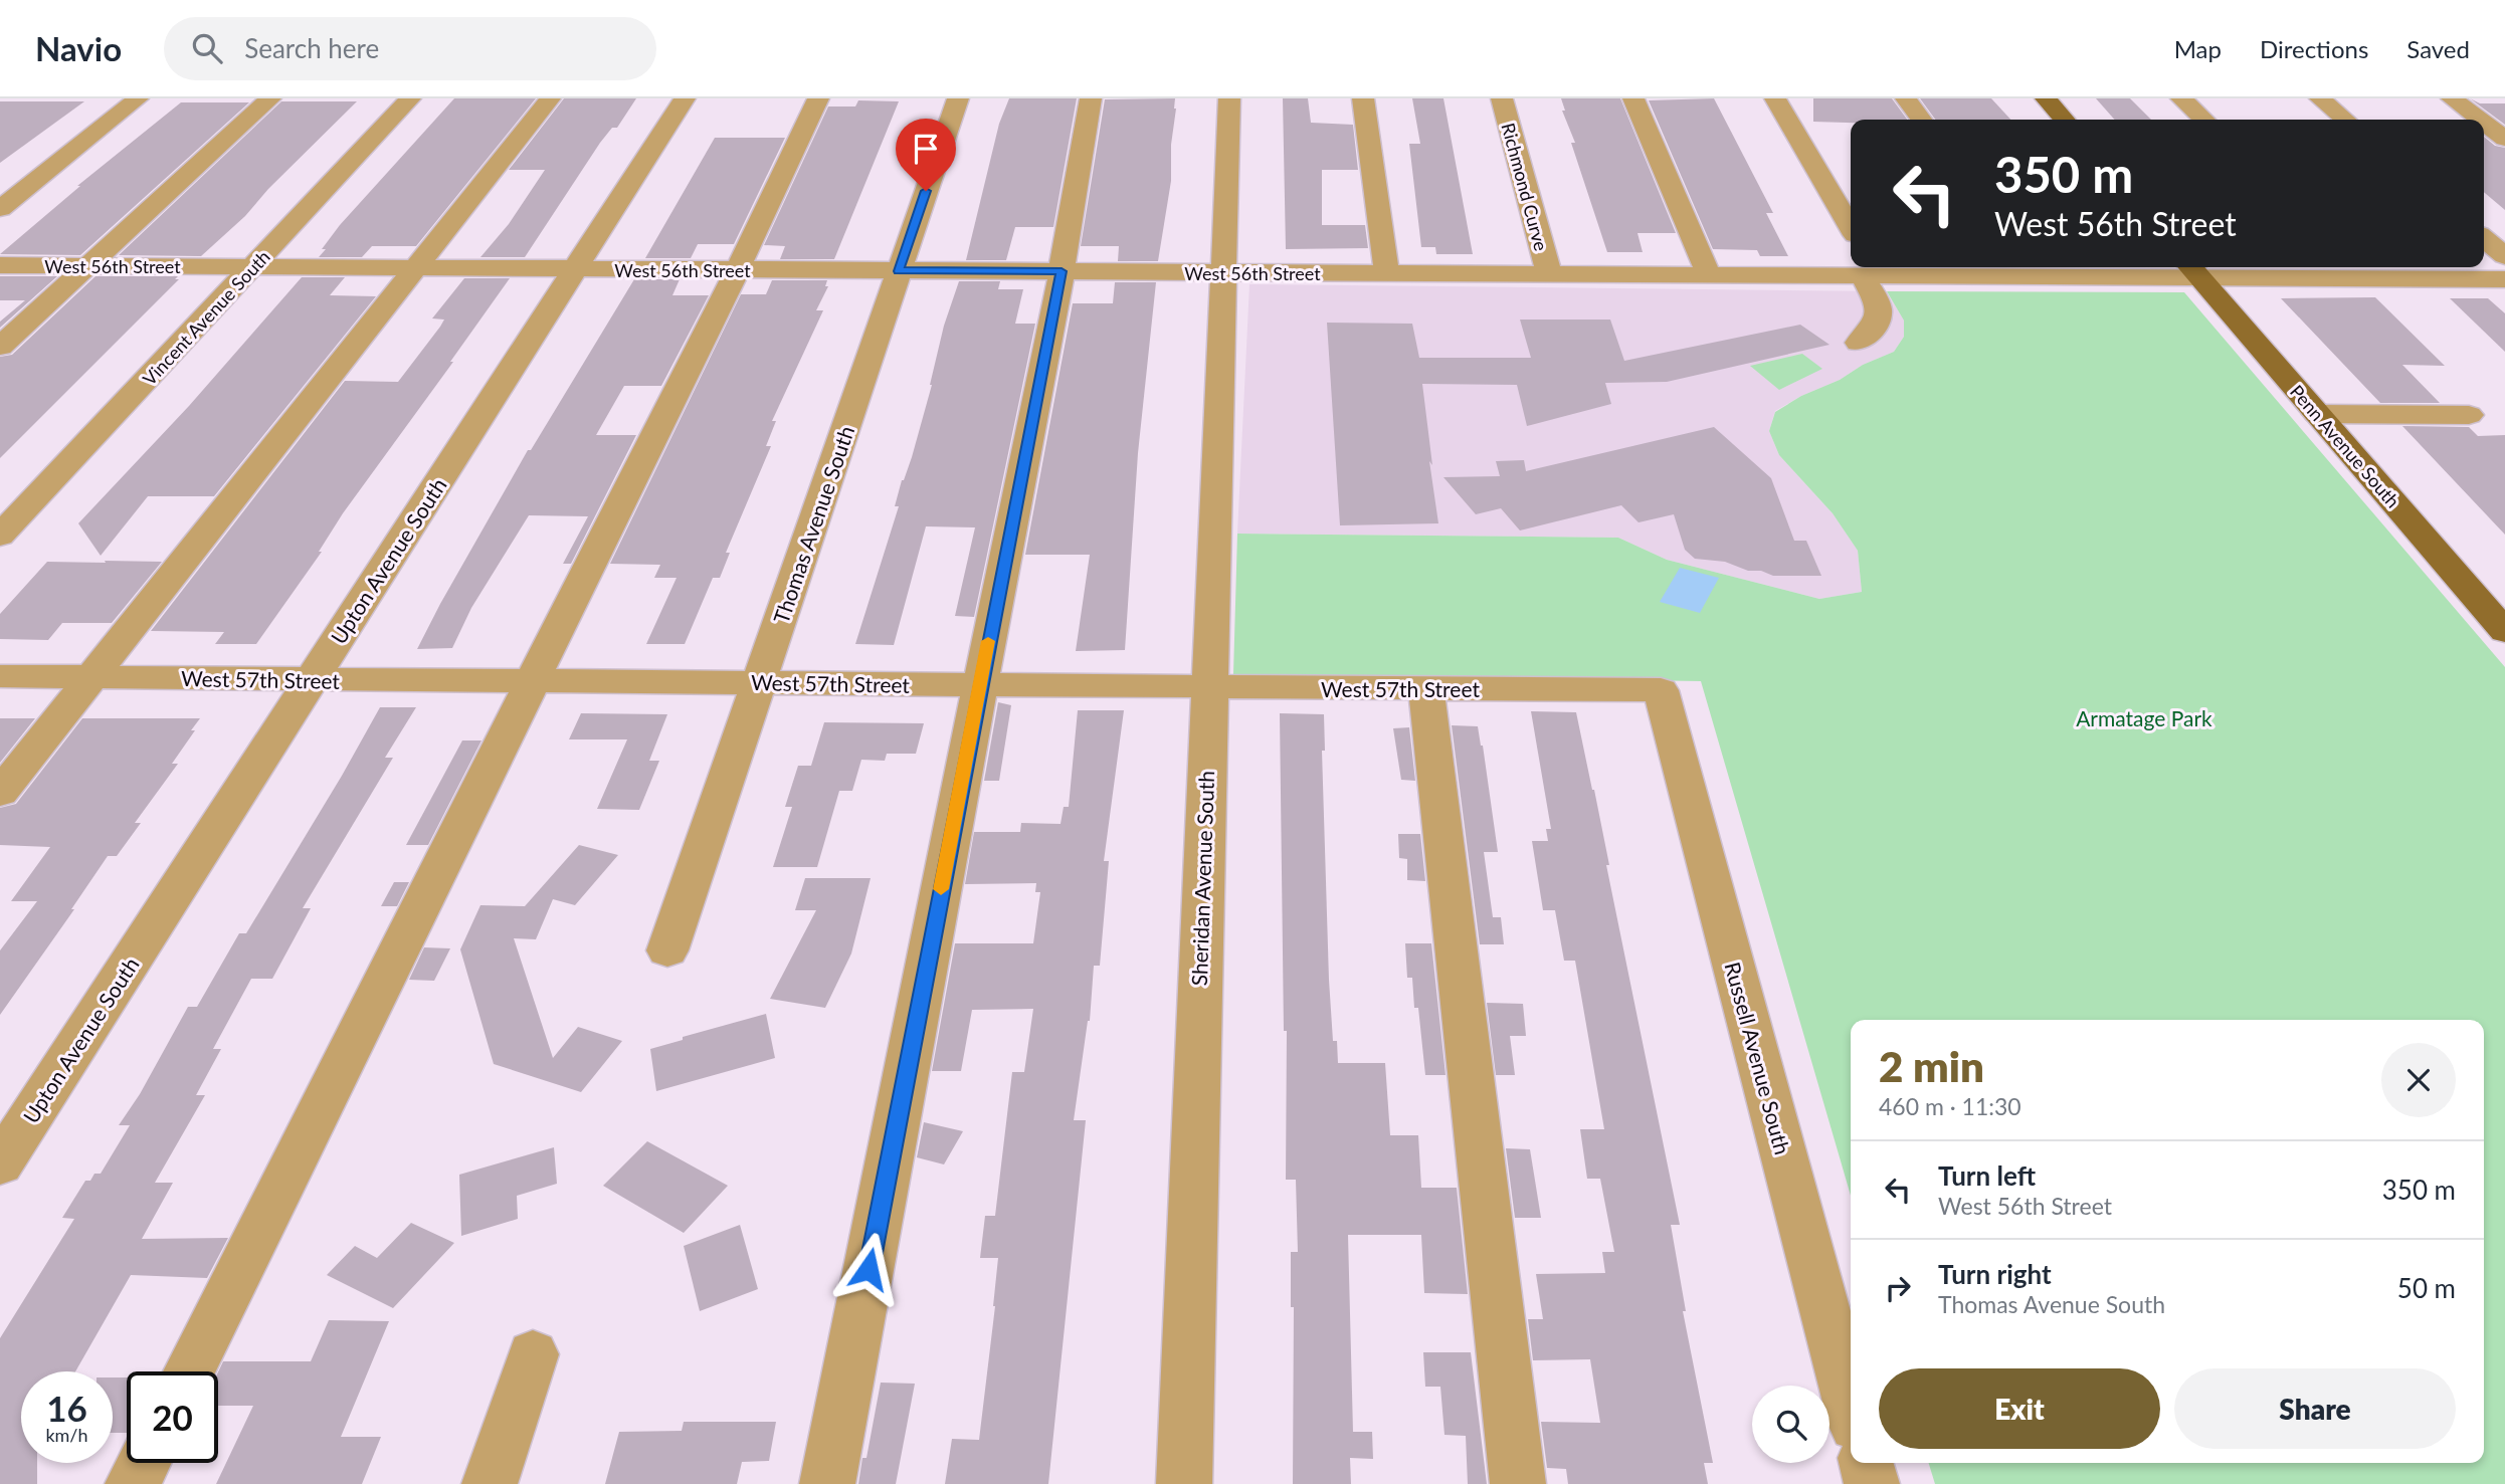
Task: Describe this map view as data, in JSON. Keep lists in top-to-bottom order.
{
  "streets": {
    "main road": ["Penn Avenue South"],
    "street": [
      "Richmond Curve",
      "West 56th Street",
      "Vincent Avenue South",
      "Thomas Avenue South",
      "Upton Avenue South",
      "West 57th Street",
      "Sheridan Avenue South",
      "Russell Avenue South"
    ]
  },
  "crossings": [
    ["Richmond Curve", "West 56th Street"],
    ["West 56th Street", "Vincent Avenue South"],
    ["West 56th Street", "Penn Avenue South"],
    ["West 56th Street", "Thomas Avenue South"],
    ["West 56th Street", "Upton Avenue South"],
    ["West 56th Street", "Sheridan Avenue South"],
    ["Thomas Avenue South", "West 57th Street"],
    ["Upton Avenue South", "West 57th Street"],
    ["West 57th Street", "Sheridan Avenue South"],
    ["West 57th Street", "Russell Avenue South"]
  ],
  "parks": ["Armatage Park"],
  "page": {
    "header": "Navio",
    "search": "Search here",
    "nav": ["Map", "Directions", "Saved"],
    "turn": ["350 m", "West 56th Street"],
    "heading": ["2 min", "460 m · 11:30"],
    "list": [
      {
        "name": "Turn left",
        "note": "West 56th Street",
        "value": "350 m"
      },
      {
        "name": "Turn right",
        "note": "Thomas Avenue South",
        "value": "50 m"
      }
    ],
    "buttons": ["Exit", "Share"],
    "speed": "16 km/h",
    "limit": "20"
  }
}
